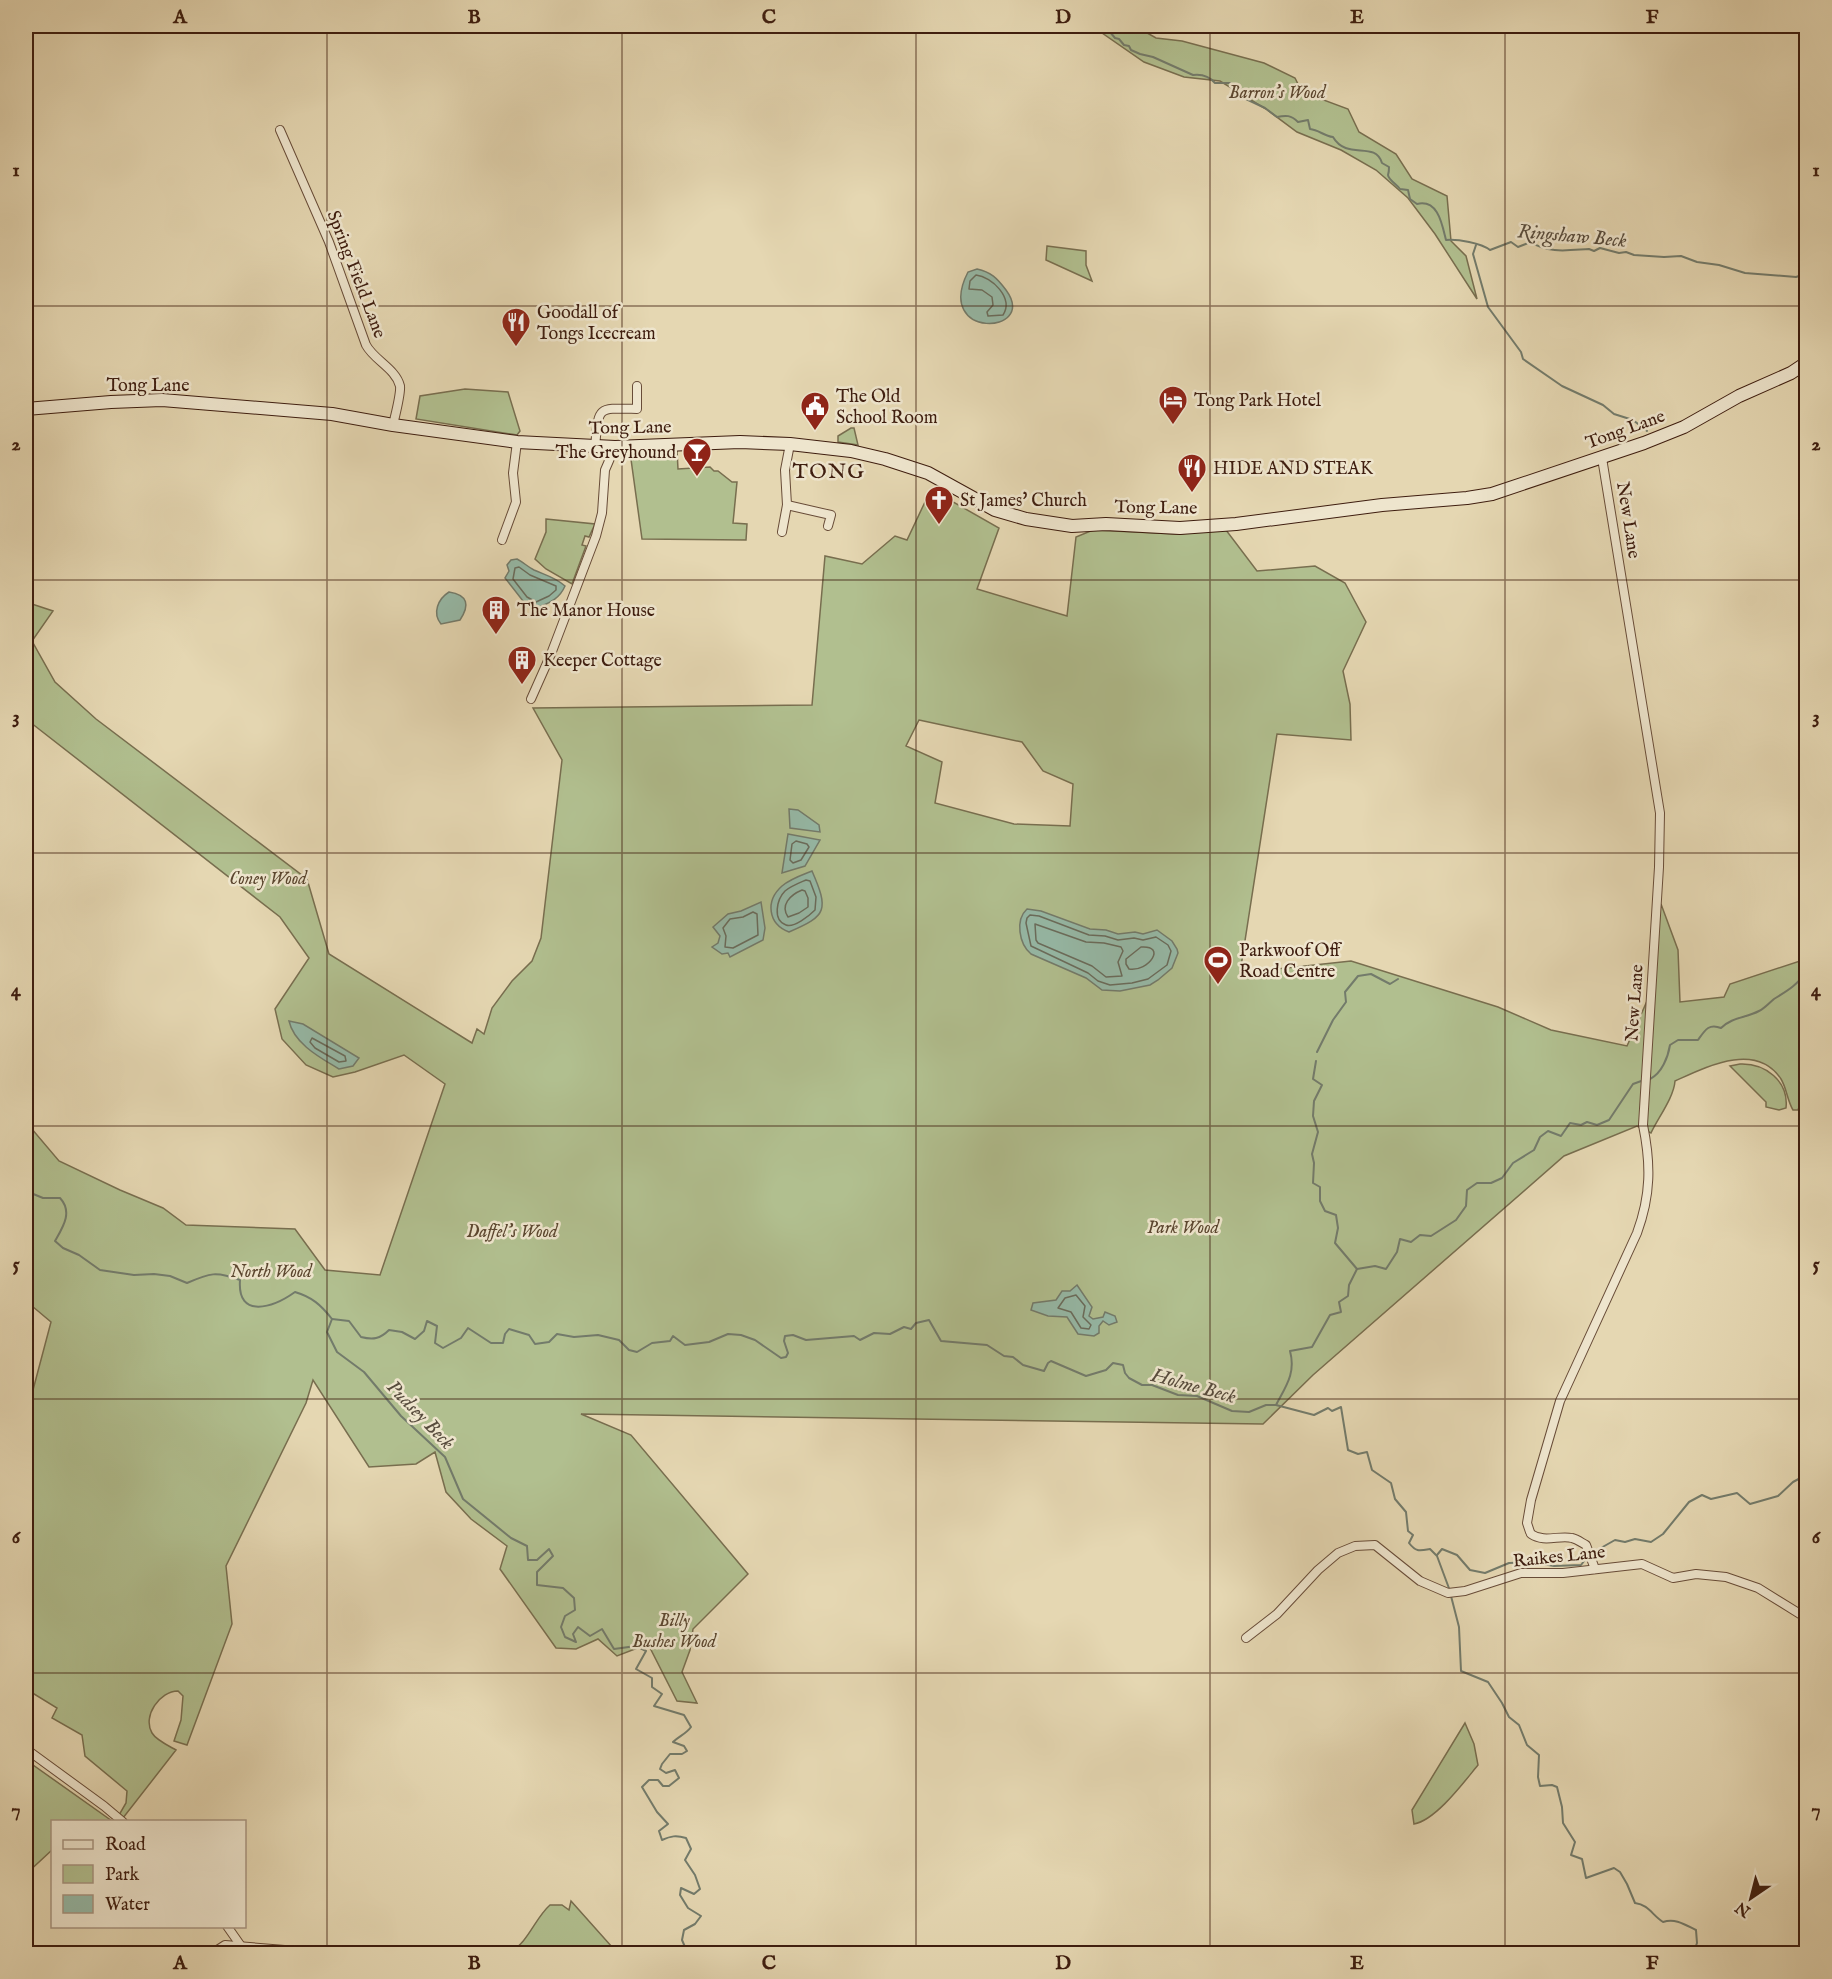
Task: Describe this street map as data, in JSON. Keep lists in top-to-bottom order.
{
  "streets": {
    "street": [
      "Spring Field Lane",
      "Tong Lane",
      "New Lane",
      "Raikes Lane"
    ]
  },
  "crossings": [
    ["Spring Field Lane", "Tong Lane"],
    ["Tong Lane", "New Lane"],
    ["New Lane", "Raikes Lane"]
  ],
  "districts": ["TONG"],
  "water": ["Ringshaw Beck", "Holme Beck", "Pudsey Beck"],
  "parks": [
    "Barron's Wood",
    "Coney Wood",
    "Park Wood",
    "Daffel's Wood",
    "North Wood",
    "Billy Bushes Wood"
  ],
  "places": {
    "restaurant": ["Goodall of Tongs Icecream", "HIDE AND STEAK"],
    "hotel": ["Tong Park Hotel"],
    "public building": ["The Old School Room"],
    "bar": ["The Greyhound"],
    "church": ["St James' Church"],
    "building": ["The Manor House", "Keeper Cottage"],
    "sports": ["Parkwoof Off Road Centre"]
  },
  "legend": ["Road", "Park", "Water"],
  "north": "bottom left",
  "grid": {
    "columns": [
      "A",
      "B",
      "C",
      "D",
      "E",
      "F"
    ],
    "rows": [
      "1",
      "2",
      "3",
      "4",
      "5",
      "6",
      "7"
    ]
  }
}
